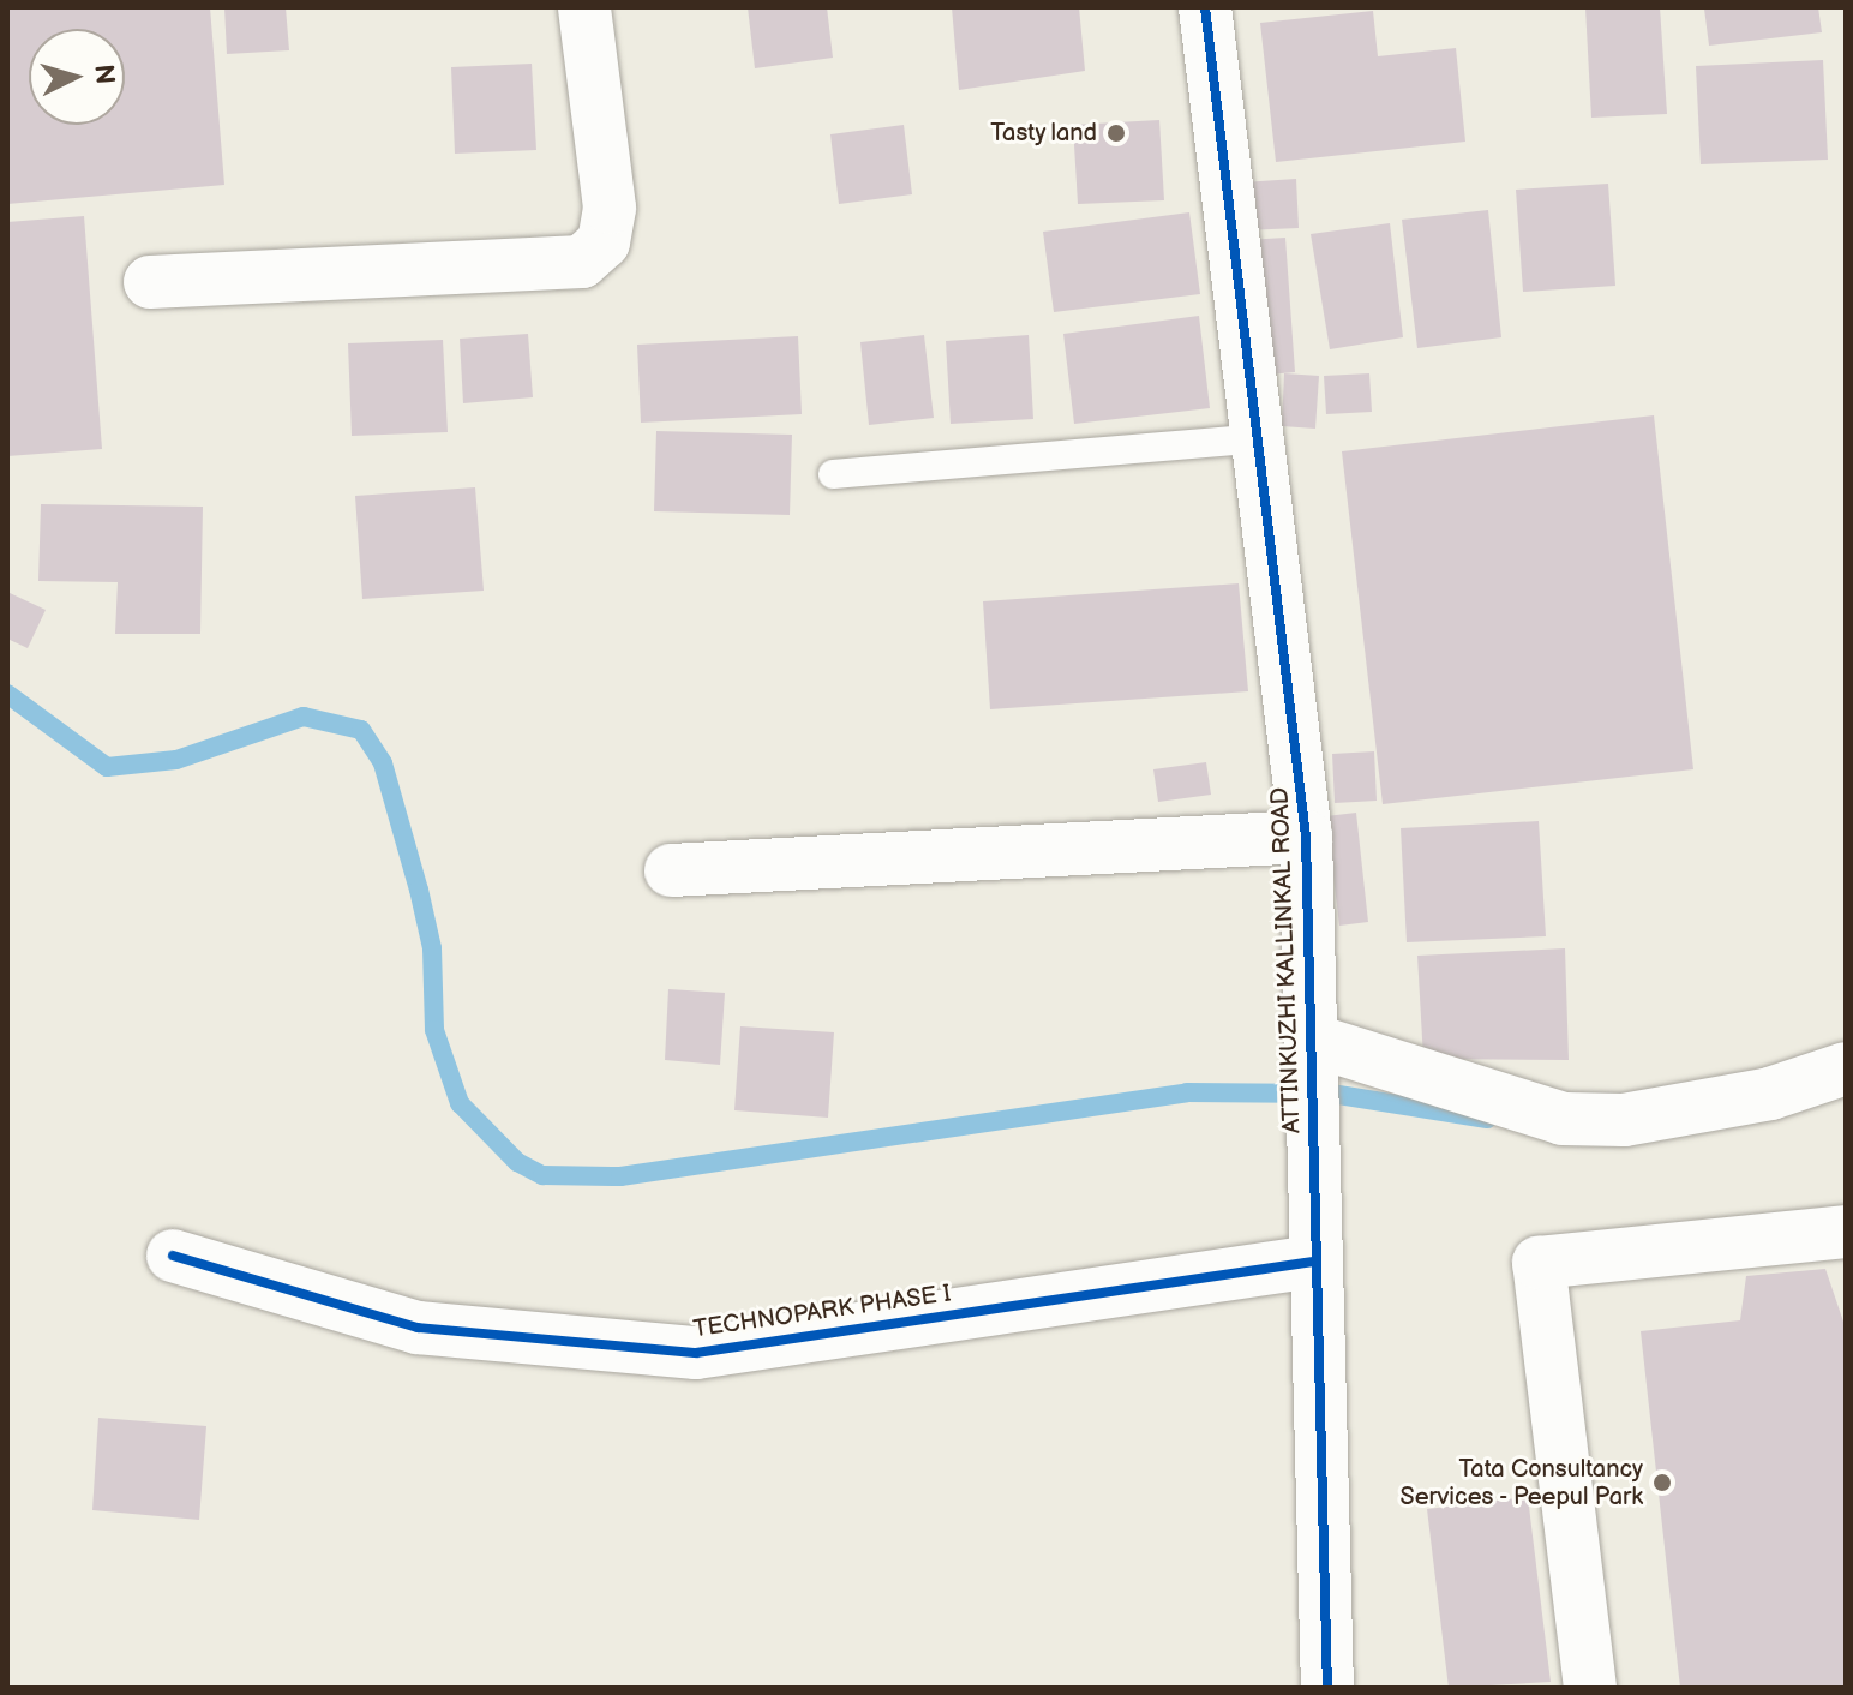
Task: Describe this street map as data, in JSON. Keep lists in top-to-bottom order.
{
  "streets": {
    "street": ["ATTINKUZHI KALLINKAL ROAD", "TECHNOPARK PHASE I"]
  },
  "crossings": [
    ["ATTINKUZHI KALLINKAL ROAD", "TECHNOPARK PHASE I"]
  ],
  "places": ["Tasty land", "Tata Consultancy Services - Peepul Park"],
  "north": "right"
}
